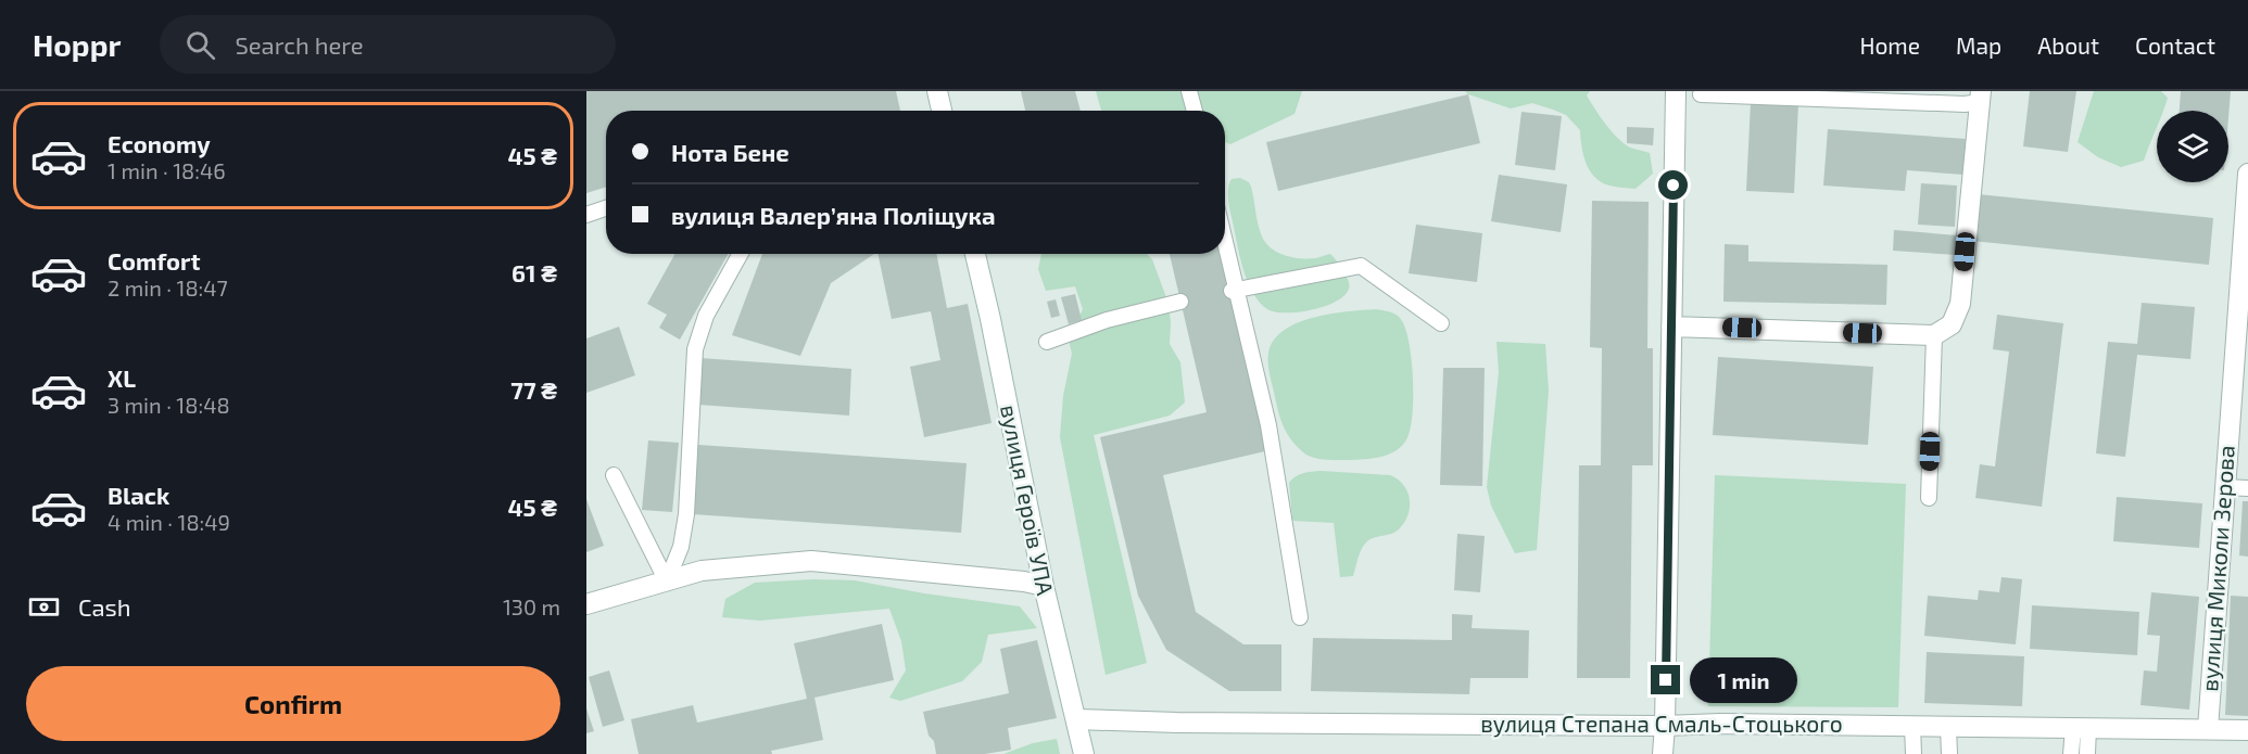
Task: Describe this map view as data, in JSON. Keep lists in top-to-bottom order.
{
  "streets": {
    "street": ["вулиця Героїв УПА", "вулиця Миколи Зерова", "вулиця Степана Смаль-Стоцького"]
  },
  "crossings": [
    ["вулиця Героїв УПА", "вулиця Степана Смаль-Стоцького"],
    ["вулиця Миколи Зерова", "вулиця Степана Смаль-Стоцького"]
  ],
  "page": {
    "header": "Hoppr",
    "search": "Search here",
    "nav": [
      "Home",
      "Map",
      "About",
      "Contact"
    ],
    "list": [
      {
        "name": "Economy",
        "note": "1 min · 18:46",
        "value": "45 ₴"
      },
      {
        "name": "Comfort",
        "note": "2 min · 18:47",
        "value": "61 ₴"
      },
      {
        "name": "XL",
        "note": "3 min · 18:48",
        "value": "77 ₴"
      },
      {
        "name": "Black",
        "note": "4 min · 18:49",
        "value": "45 ₴"
      }
    ],
    "banner": ["Нота Бене", "вулиця Валерʼяна Поліщука"],
    "pay": ["Cash", "130 m"],
    "buttons": "Confirm",
    "bubble": "1 min"
  }
}
